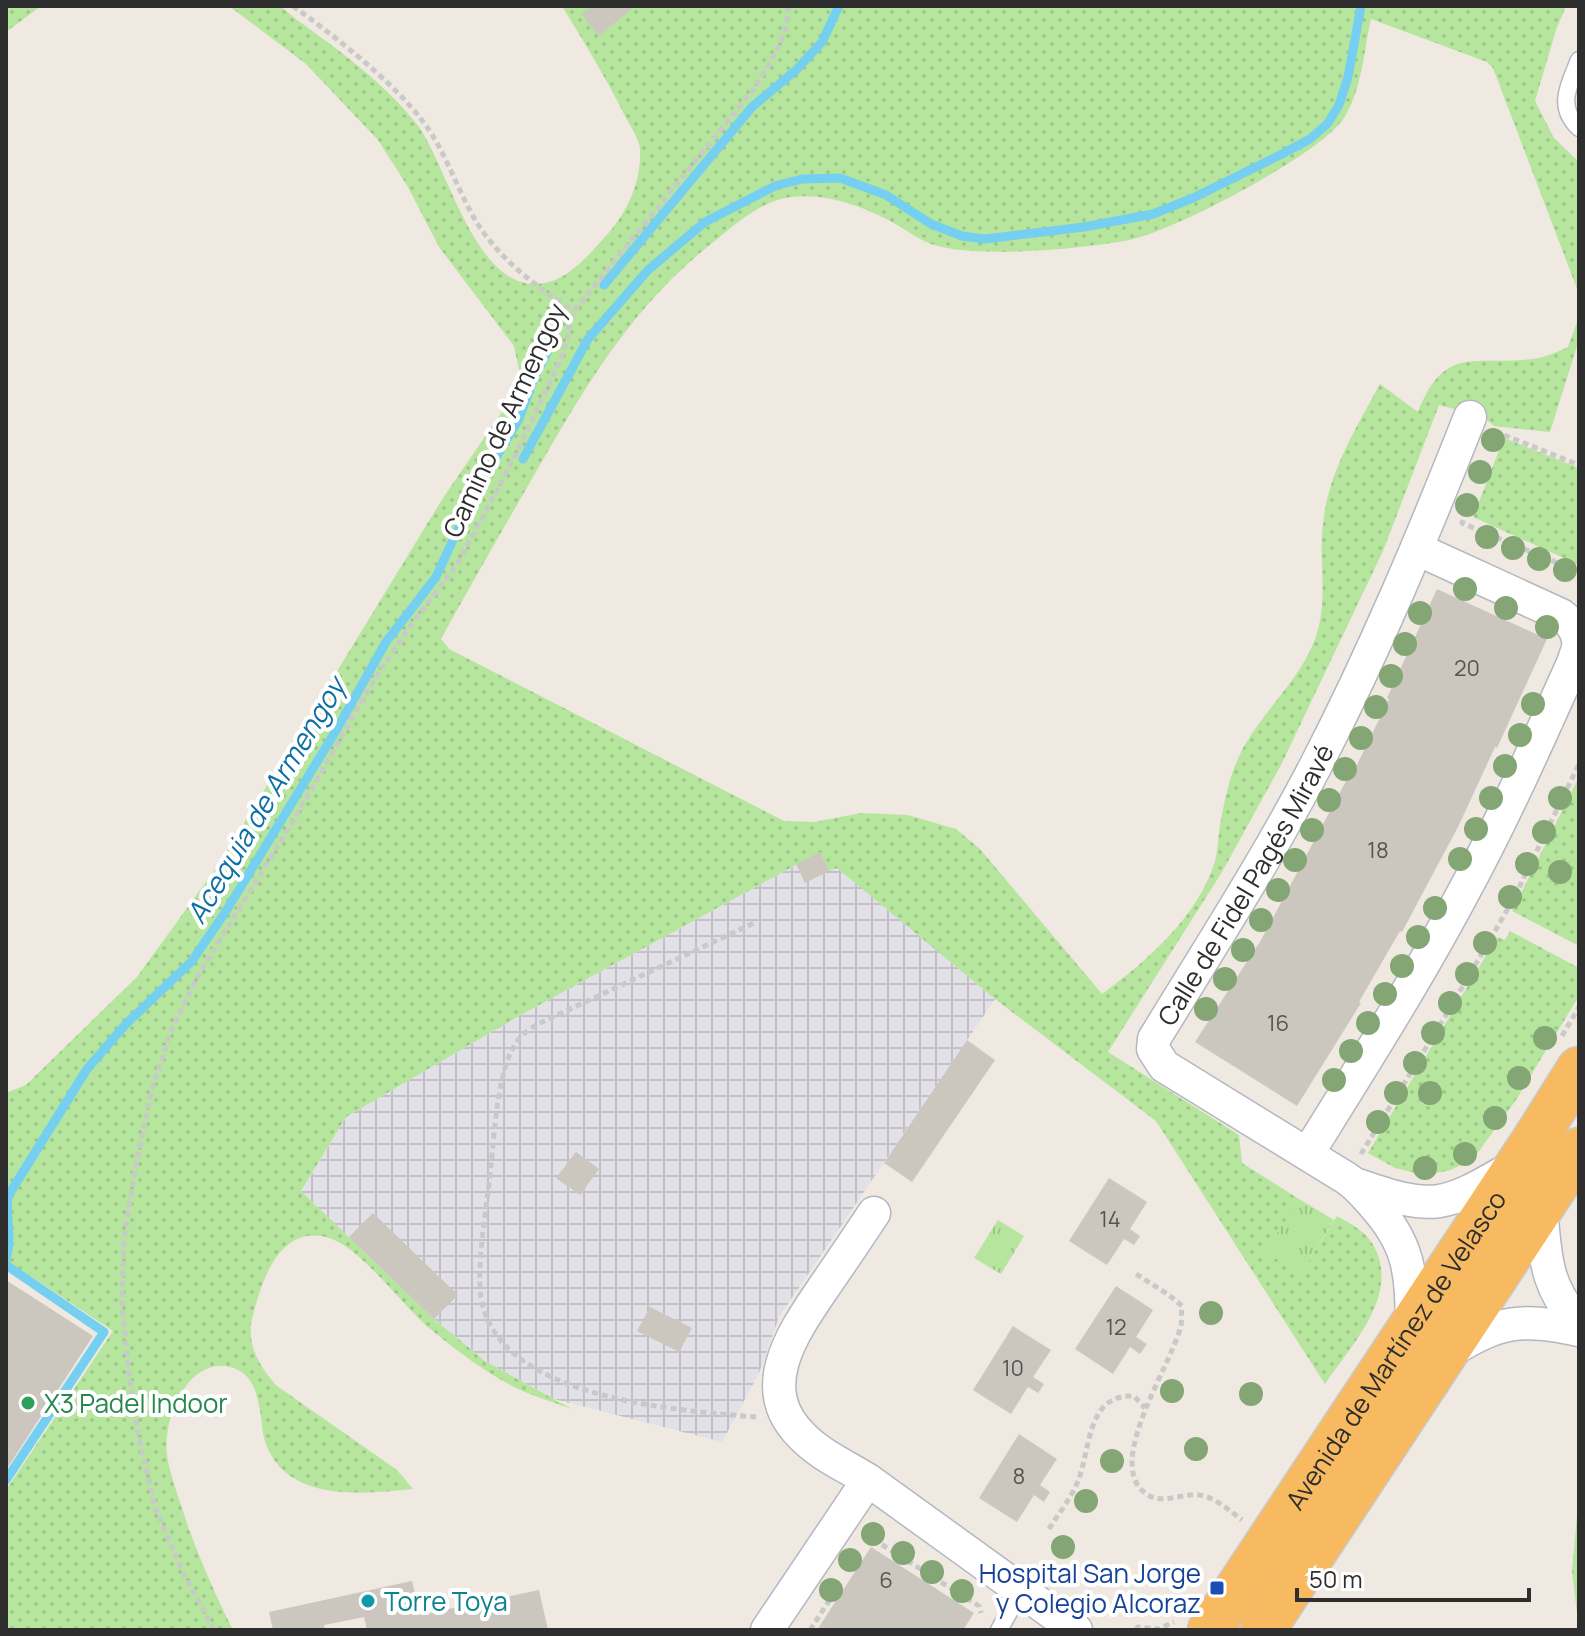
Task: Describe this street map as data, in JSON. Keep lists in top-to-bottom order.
{
  "streets": {
    "highway": ["Avenida de Martínez de Velasco"],
    "street": ["Calle de Fidel Pagés Miravé"],
    "path": ["Camino de Armengoy"]
  },
  "crossings": [
    ["Calle de Fidel Pagés Miravé", "Avenida de Martínez de Velasco"]
  ],
  "water": ["Acequia de Armengoy"],
  "places": {
    "other": ["X3 Padel Indoor", "Torre Toya"],
    "transit": ["Hospital San Jorge y Colegio Alcoraz"]
  },
  "house_numbers": [
    "20",
    "18",
    "16",
    "14",
    "12",
    "10",
    "8",
    "6"
  ],
  "scale_bar": "50 m"
}
